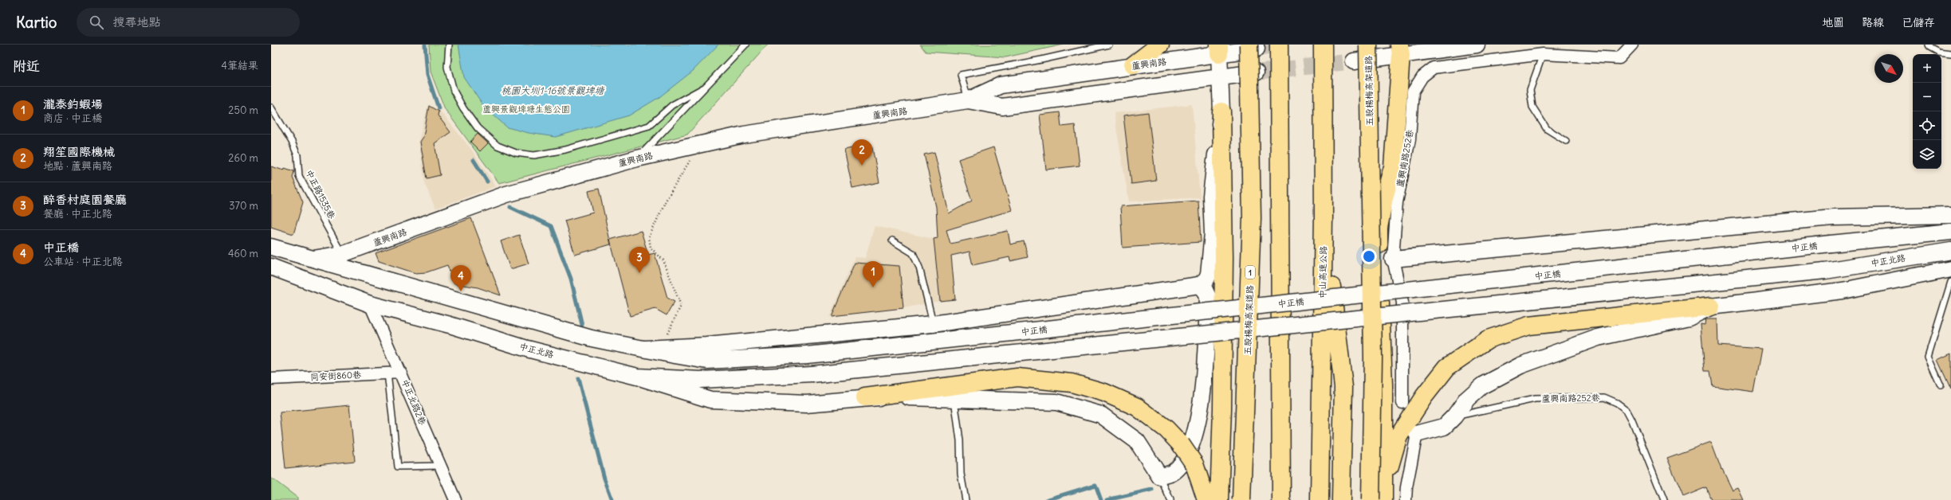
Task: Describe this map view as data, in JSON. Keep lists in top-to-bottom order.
{
  "streets": {
    "highway": ["五股楊梅高架道路", "1", "中山高速公路"],
    "street": [
      "蘆興南路",
      "蘆興南路252巷",
      "中正橋",
      "中正北路",
      "同安街860巷",
      "中正北路2巷"
    ],
    "lane": ["中正路1535巷"]
  },
  "crossings": [
    ["蘆興南路", "五股楊梅高架道路"],
    ["蘆興南路", "中正路1535巷"],
    ["中正北路", "中正北路2巷"],
    ["同安街860巷", "中正北路2巷"]
  ],
  "water": ["桃園大圳1-16號景觀埤塘"],
  "parks": ["蘆興景觀埤塘生態公園"],
  "north": "bottom right",
  "page": {
    "header": "Kartio",
    "search": "搜尋地點",
    "nav": ["地圖", "路線", "已儲存"],
    "heading": ["附近", "4筆結果"],
    "map_buttons": ["+", "−"],
    "list": [
      {
        "mark": "1",
        "name": "瀧泰釣蝦場",
        "note": "商店 · 中正橋",
        "value": "250 m"
      },
      {
        "mark": "2",
        "name": "翔笙國際機械",
        "note": "地點 · 蘆興南路",
        "value": "260 m"
      },
      {
        "mark": "3",
        "name": "醉香村庭園餐廳",
        "note": "餐廳 · 中正北路",
        "value": "370 m"
      },
      {
        "mark": "4",
        "name": "中正橋",
        "note": "公車站 · 中正北路",
        "value": "460 m"
      }
    ],
    "pins": [
      "2",
      "3",
      "1",
      "4"
    ]
  }
}
